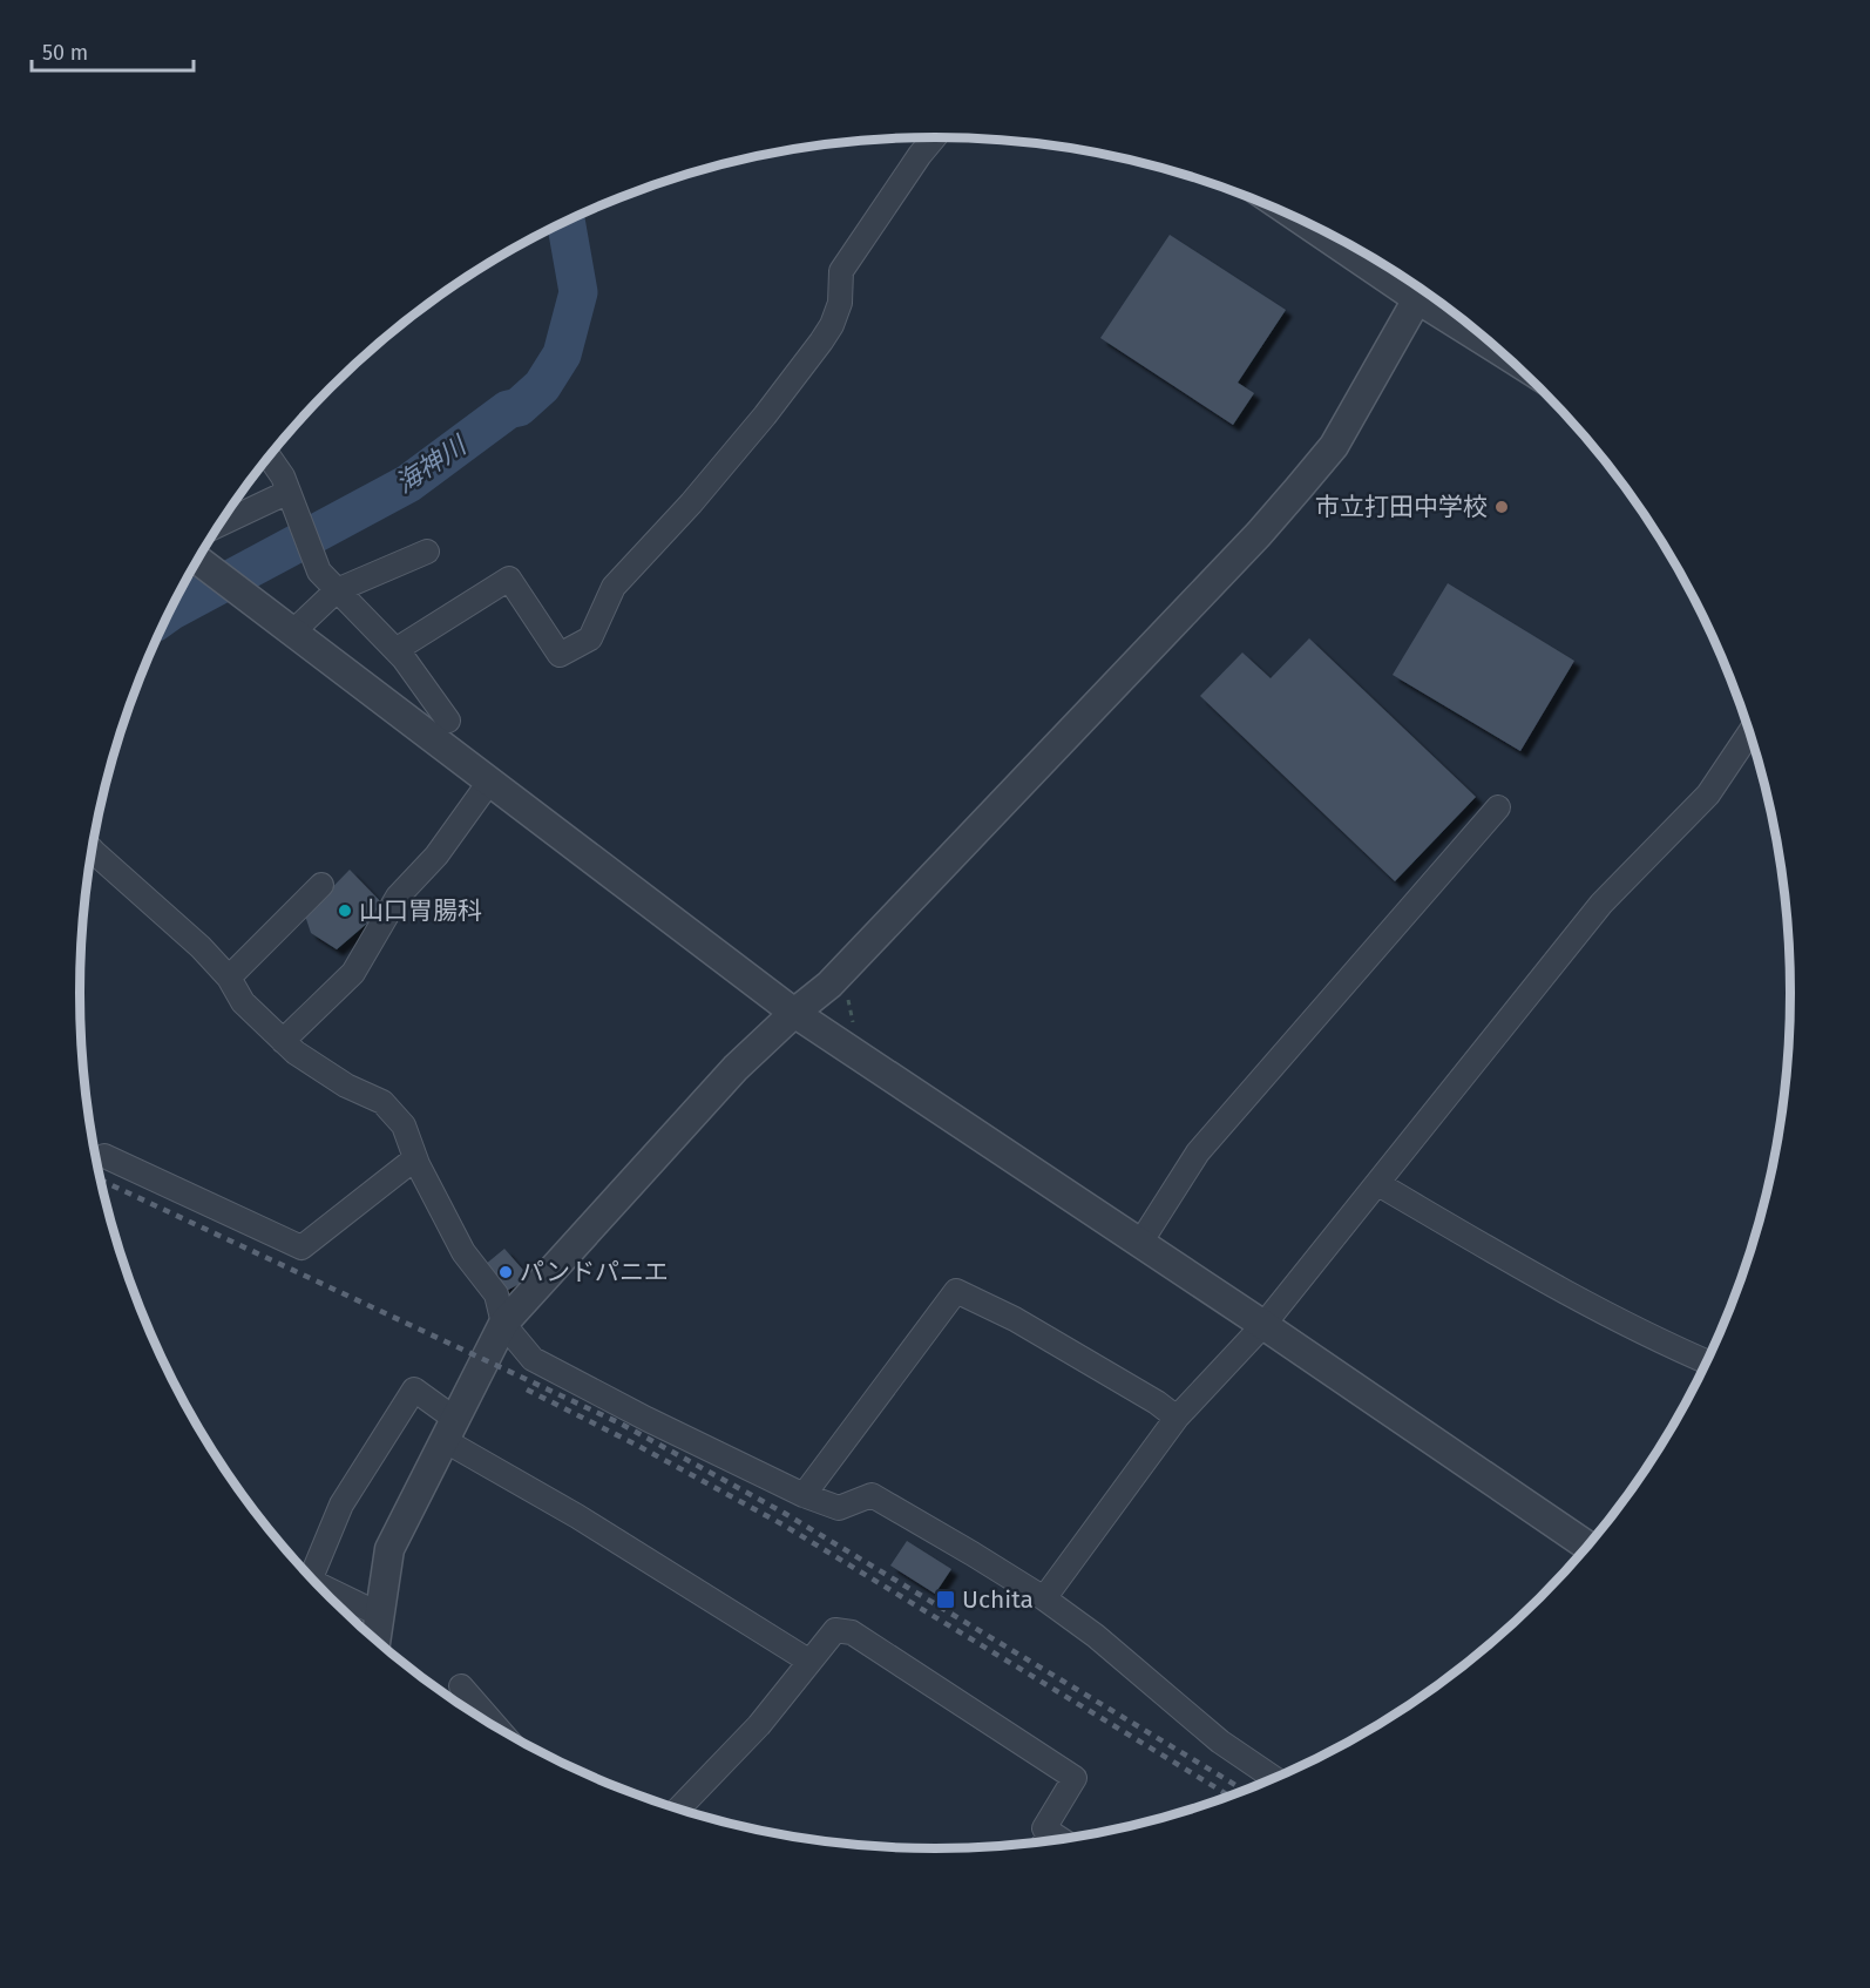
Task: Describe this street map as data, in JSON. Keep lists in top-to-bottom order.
{
  "water": ["海神川"],
  "places": {
    "other": ["市立打田中学校", "山口胃腸科", "パンドパニエ"],
    "transit": ["Uchita"]
  },
  "scale_bar": "50 m"
}
